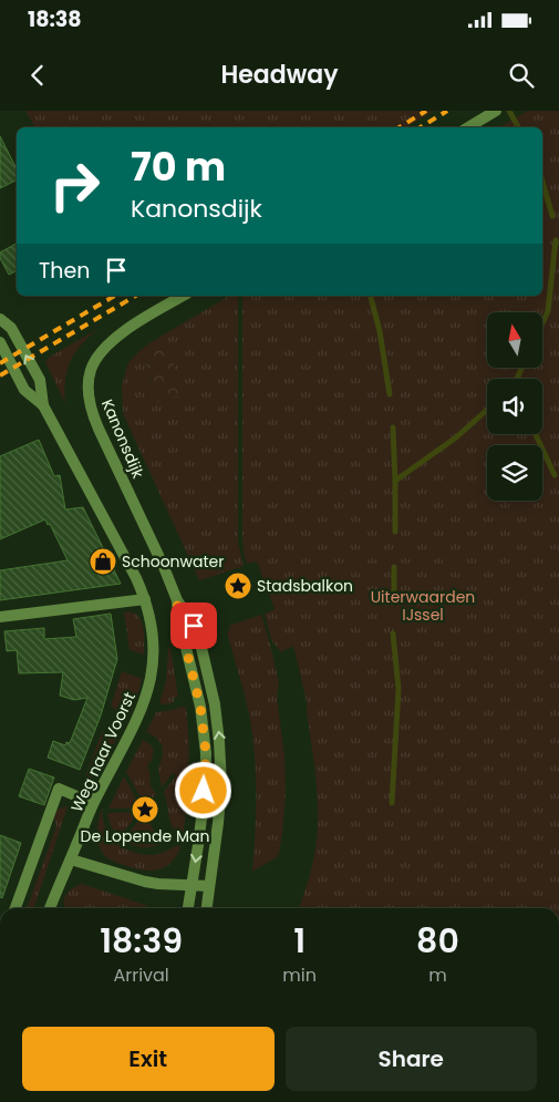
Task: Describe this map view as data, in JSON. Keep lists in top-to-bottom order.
{
  "streets": {
    "street": ["Kanonsdijk", "Weg naar Voorst"]
  },
  "parks": ["Uiterwaarden IJssel"],
  "places": {
    "shop": ["Schoonwater"],
    "place": ["Stadsbalkon", "De Lopende Man"]
  },
  "north": "top",
  "page": {
    "status": "18:38",
    "header": "Headway",
    "turn": ["70 m", "Kanonsdijk"],
    "then": "Then",
    "eta": [
      "18:39",
      "Arrival",
      "1",
      "min",
      "80",
      "m"
    ],
    "buttons": ["Exit", "Share"]
  }
}
